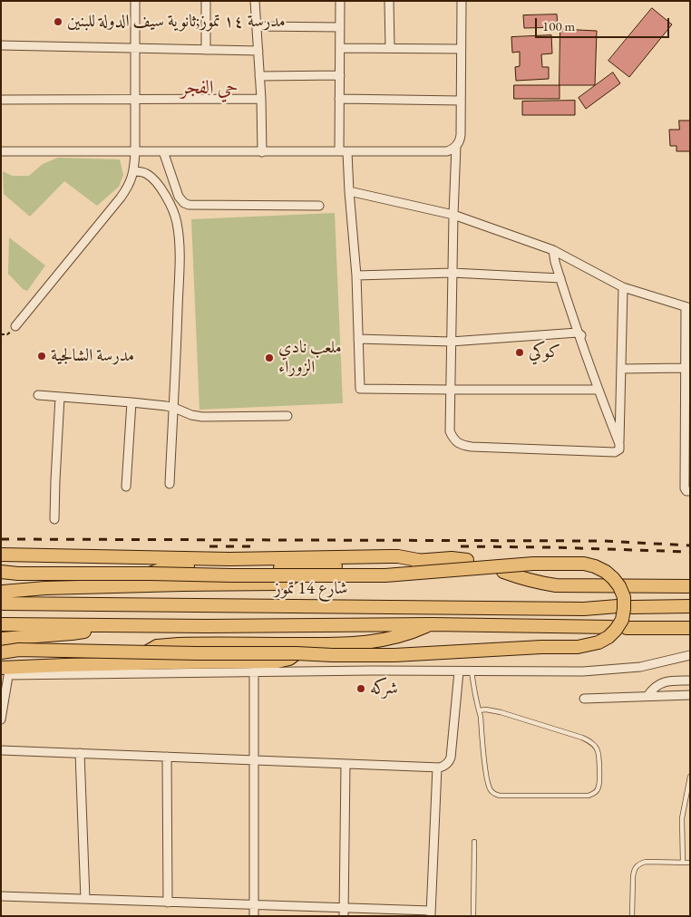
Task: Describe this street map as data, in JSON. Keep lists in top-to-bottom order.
{
  "streets": {
    "main road": ["شارع 14 تموز"]
  },
  "districts": ["حي الفجر"],
  "places": [
    "مدرسة ١٤ تموز;ثانوية سيف الدولة للبنين",
    "كوكي",
    "مدرسة الشالجية",
    "ملعب نادي الزوراء",
    "شركه"
  ],
  "scale_bar": "100 m"
}
